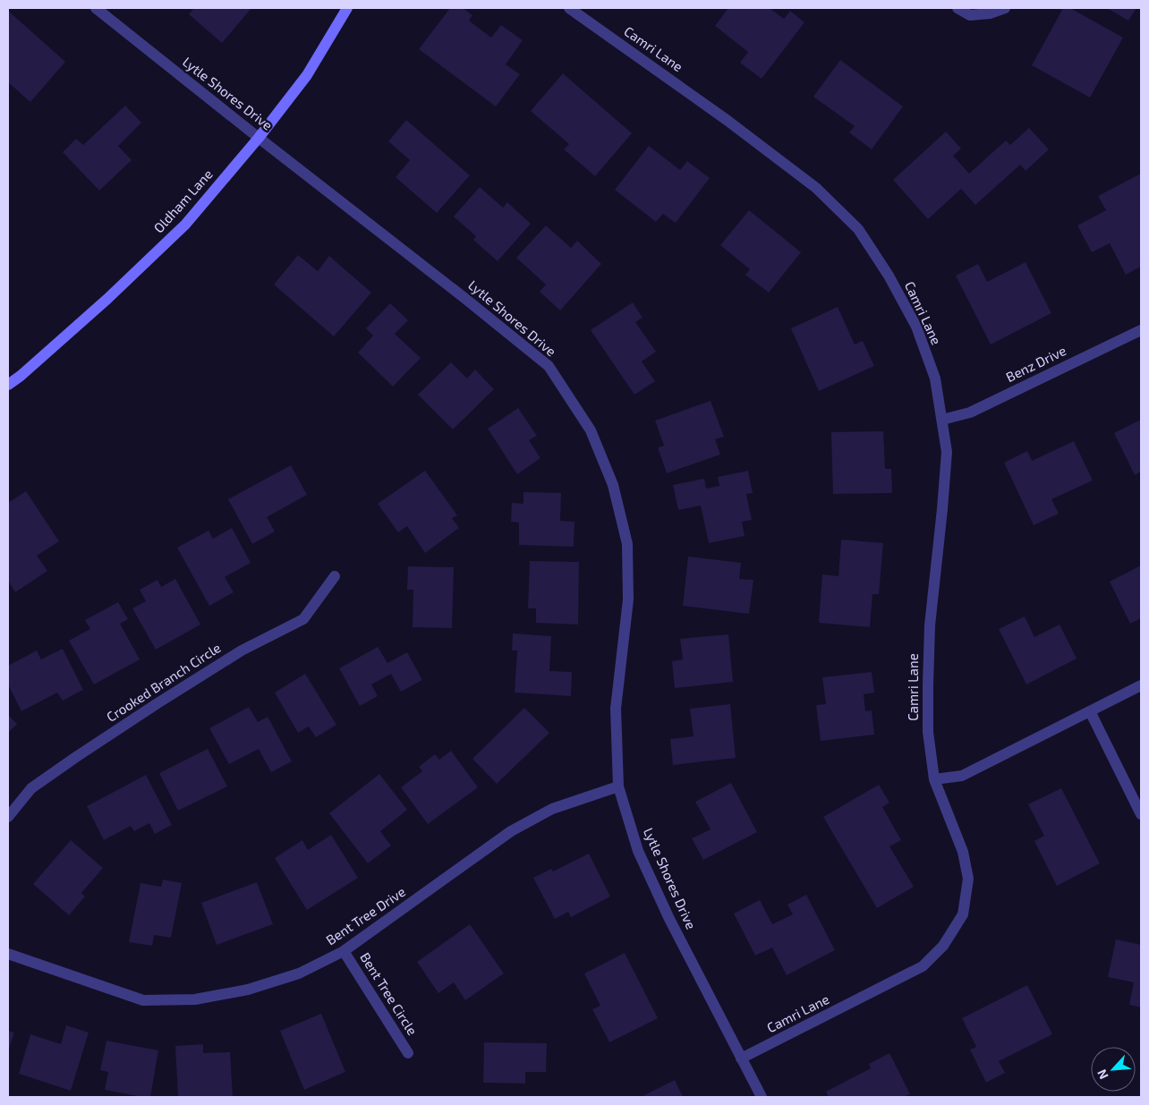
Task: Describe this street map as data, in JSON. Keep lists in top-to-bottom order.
{
  "streets": {
    "main road": ["Oldham Lane"],
    "street": [
      "Camri Lane",
      "Lytle Shores Drive",
      "Benz Drive",
      "Crooked Branch Circle",
      "Bent Tree Drive",
      "Bent Tree Circle"
    ]
  },
  "crossings": [
    ["Camri Lane", "Lytle Shores Drive"],
    ["Camri Lane", "Benz Drive"],
    ["Lytle Shores Drive", "Oldham Lane"],
    ["Lytle Shores Drive", "Bent Tree Drive"],
    ["Bent Tree Drive", "Bent Tree Circle"]
  ],
  "north": "bottom left"
}
